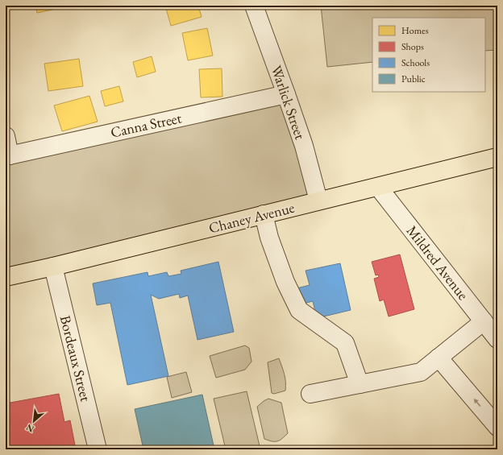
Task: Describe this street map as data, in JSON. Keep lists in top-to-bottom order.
{
  "streets": {
    "main road": ["Chaney Avenue"],
    "street": [
      "Warlick Street",
      "Canna Street",
      "Mildred Avenue",
      "Bordeaux Street"
    ]
  },
  "crossings": [
    ["Warlick Street", "Canna Street"],
    ["Warlick Street", "Chaney Avenue"],
    ["Chaney Avenue", "Mildred Avenue"],
    ["Chaney Avenue", "Bordeaux Street"]
  ],
  "legend": [
    "Homes",
    "Shops",
    "Schools",
    "Public"
  ],
  "north": "bottom left"
}
